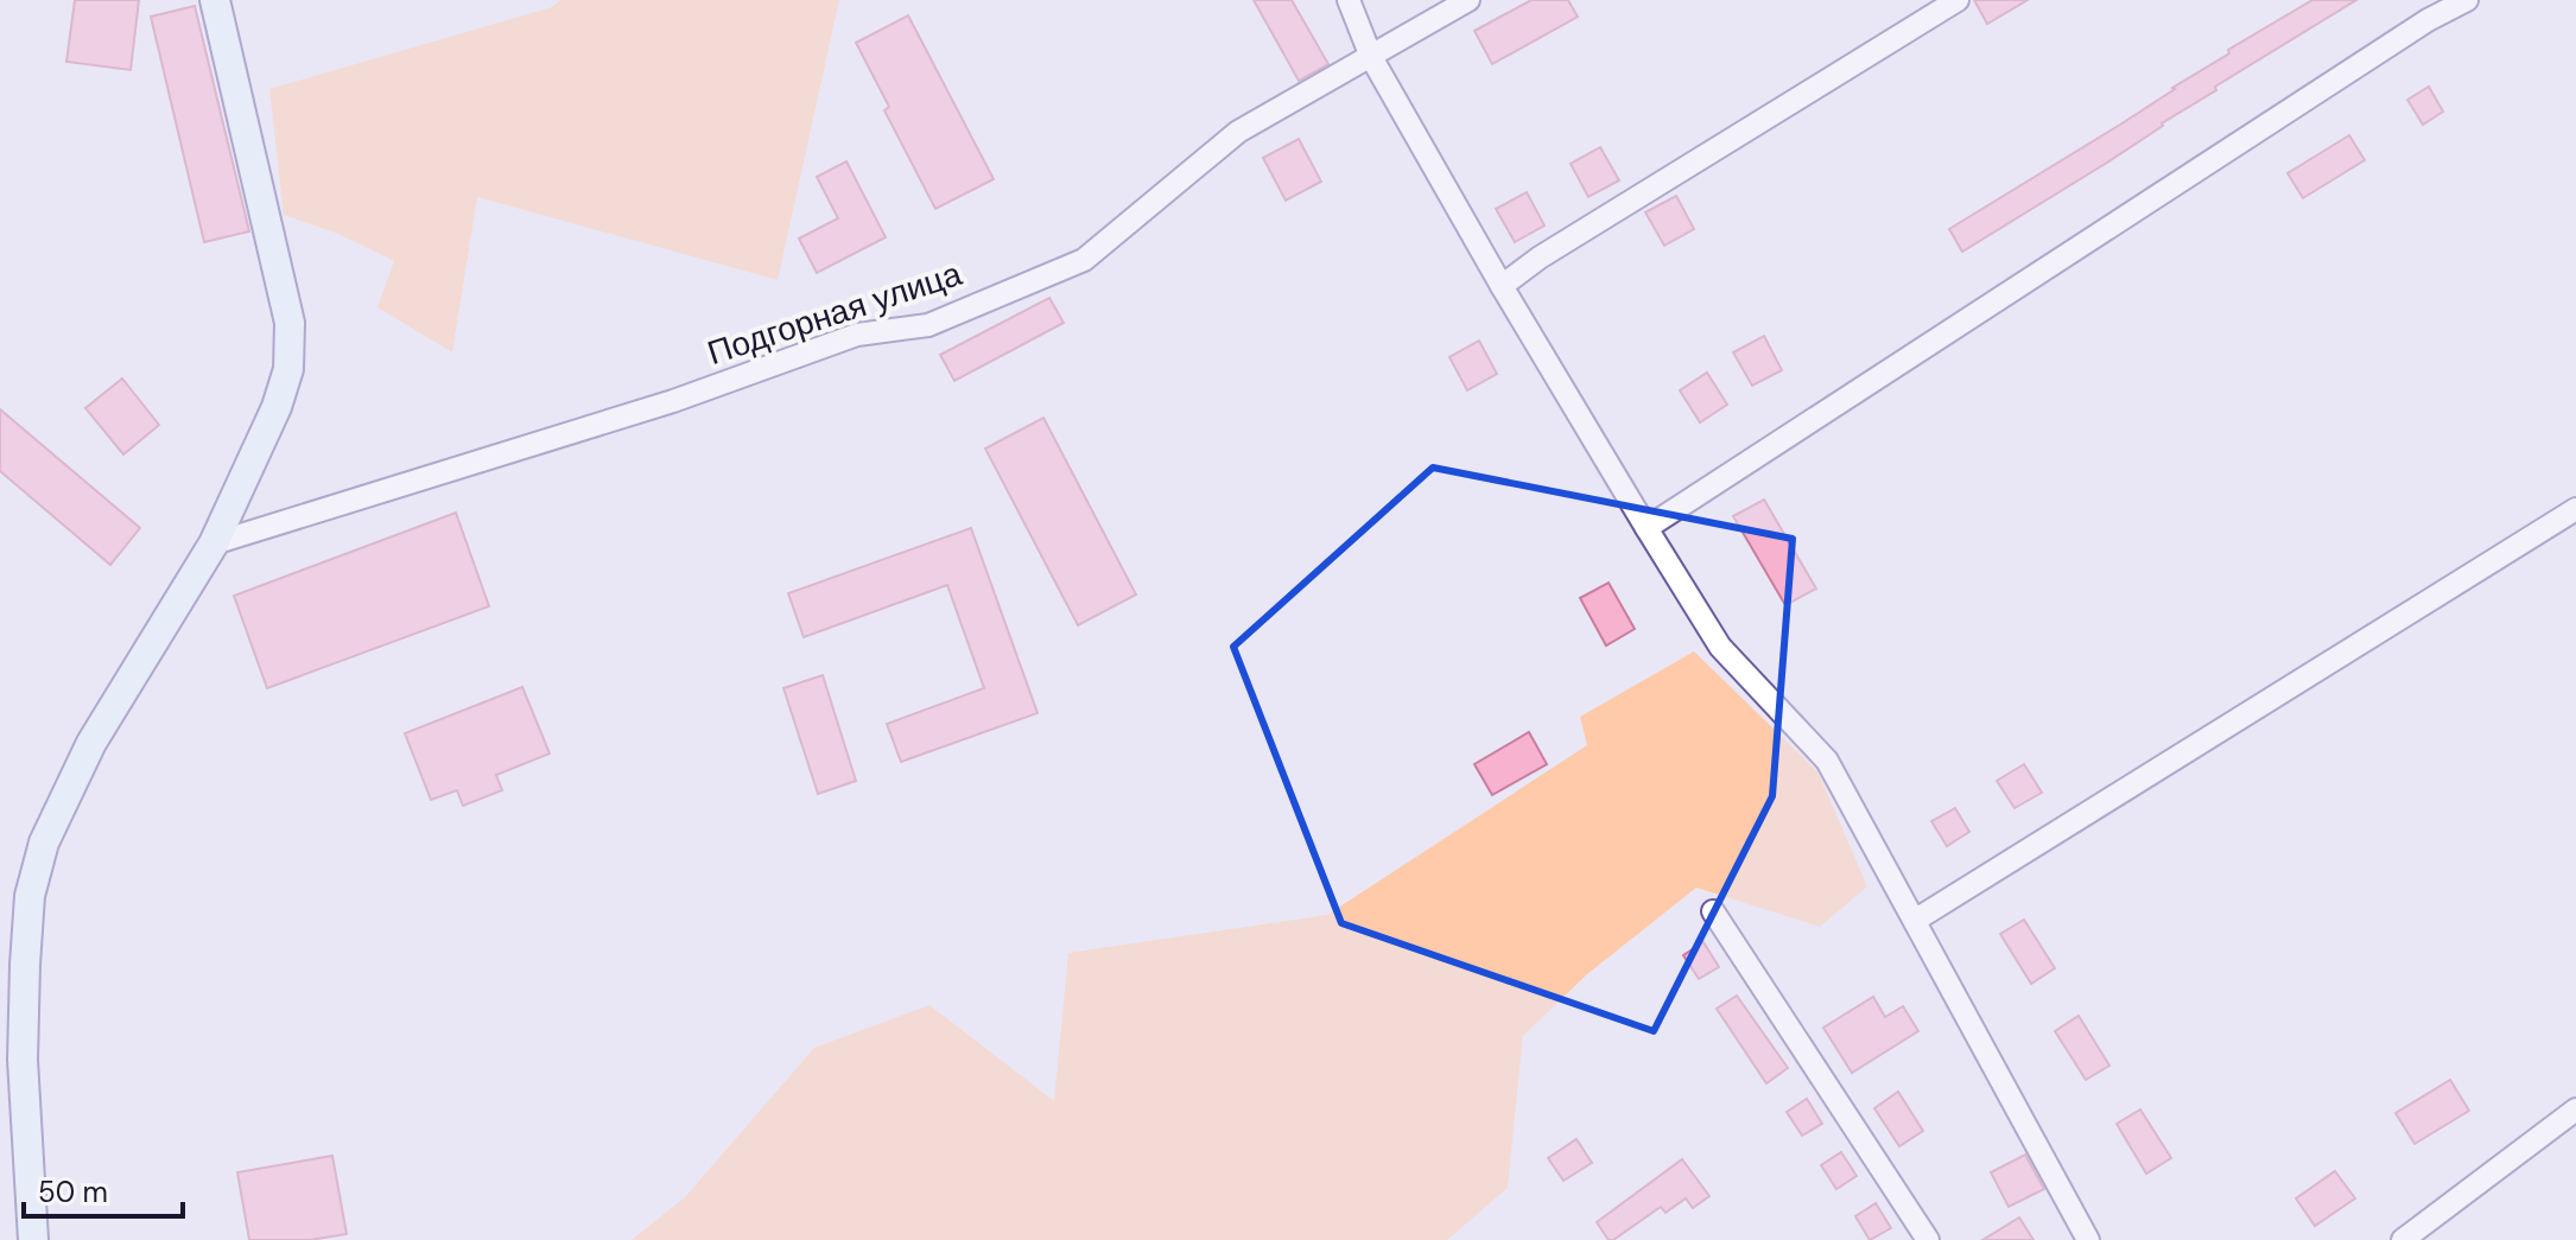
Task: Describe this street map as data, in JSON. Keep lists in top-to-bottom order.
{
  "streets": {
    "street": ["Подгорная улица"]
  },
  "scale_bar": "50 m"
}
